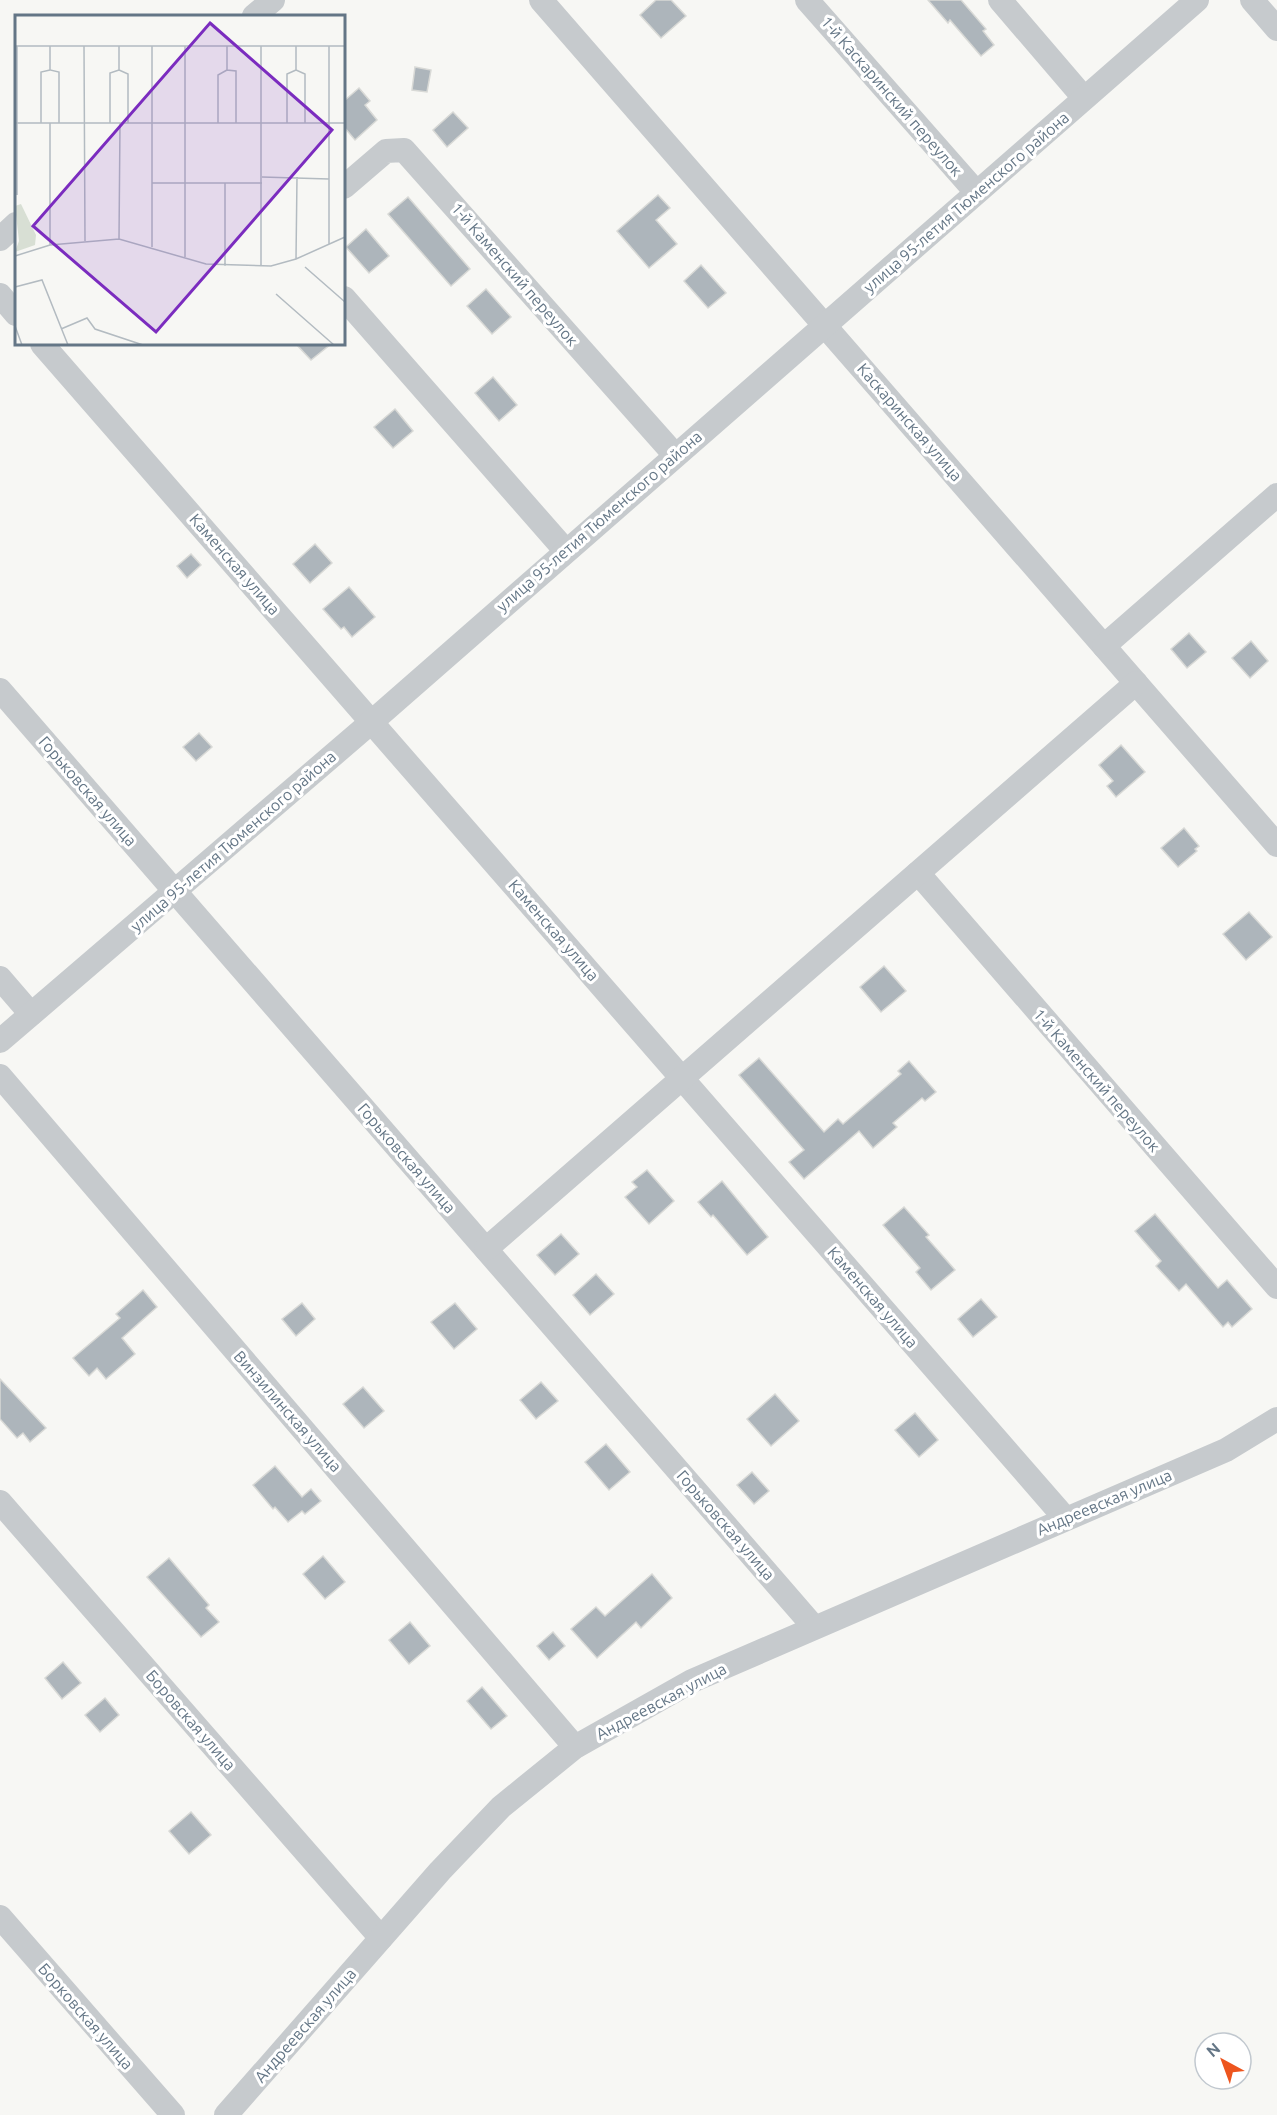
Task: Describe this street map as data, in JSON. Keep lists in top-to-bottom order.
{
  "streets": {
    "street": [
      "1-й Каскаринский переулок",
      "улица 95-летия Тюменского района",
      "1-й Каменский переулок",
      "Каскаринская улица",
      "Каменская улица",
      "Горьковская улица",
      "Винзилинская улица",
      "Андреевская улица",
      "Боровская улица",
      "Борковская улица"
    ]
  },
  "crossings": [
    ["1-й Каскаринский переулок", "улица 95-летия Тюменского района"],
    ["улица 95-летия Тюменского района", "1-й Каменский переулок"],
    ["улица 95-летия Тюменского района", "Каскаринская улица"],
    ["улица 95-летия Тюменского района", "Каменская улица"],
    ["улица 95-летия Тюменского района", "Горьковская улица"],
    ["Каменская улица", "Андреевская улица"],
    ["Горьковская улица", "Андреевская улица"],
    ["Винзилинская улица", "Андреевская улица"],
    ["Андреевская улица", "Боровская улица"]
  ],
  "north": "top left"
}
